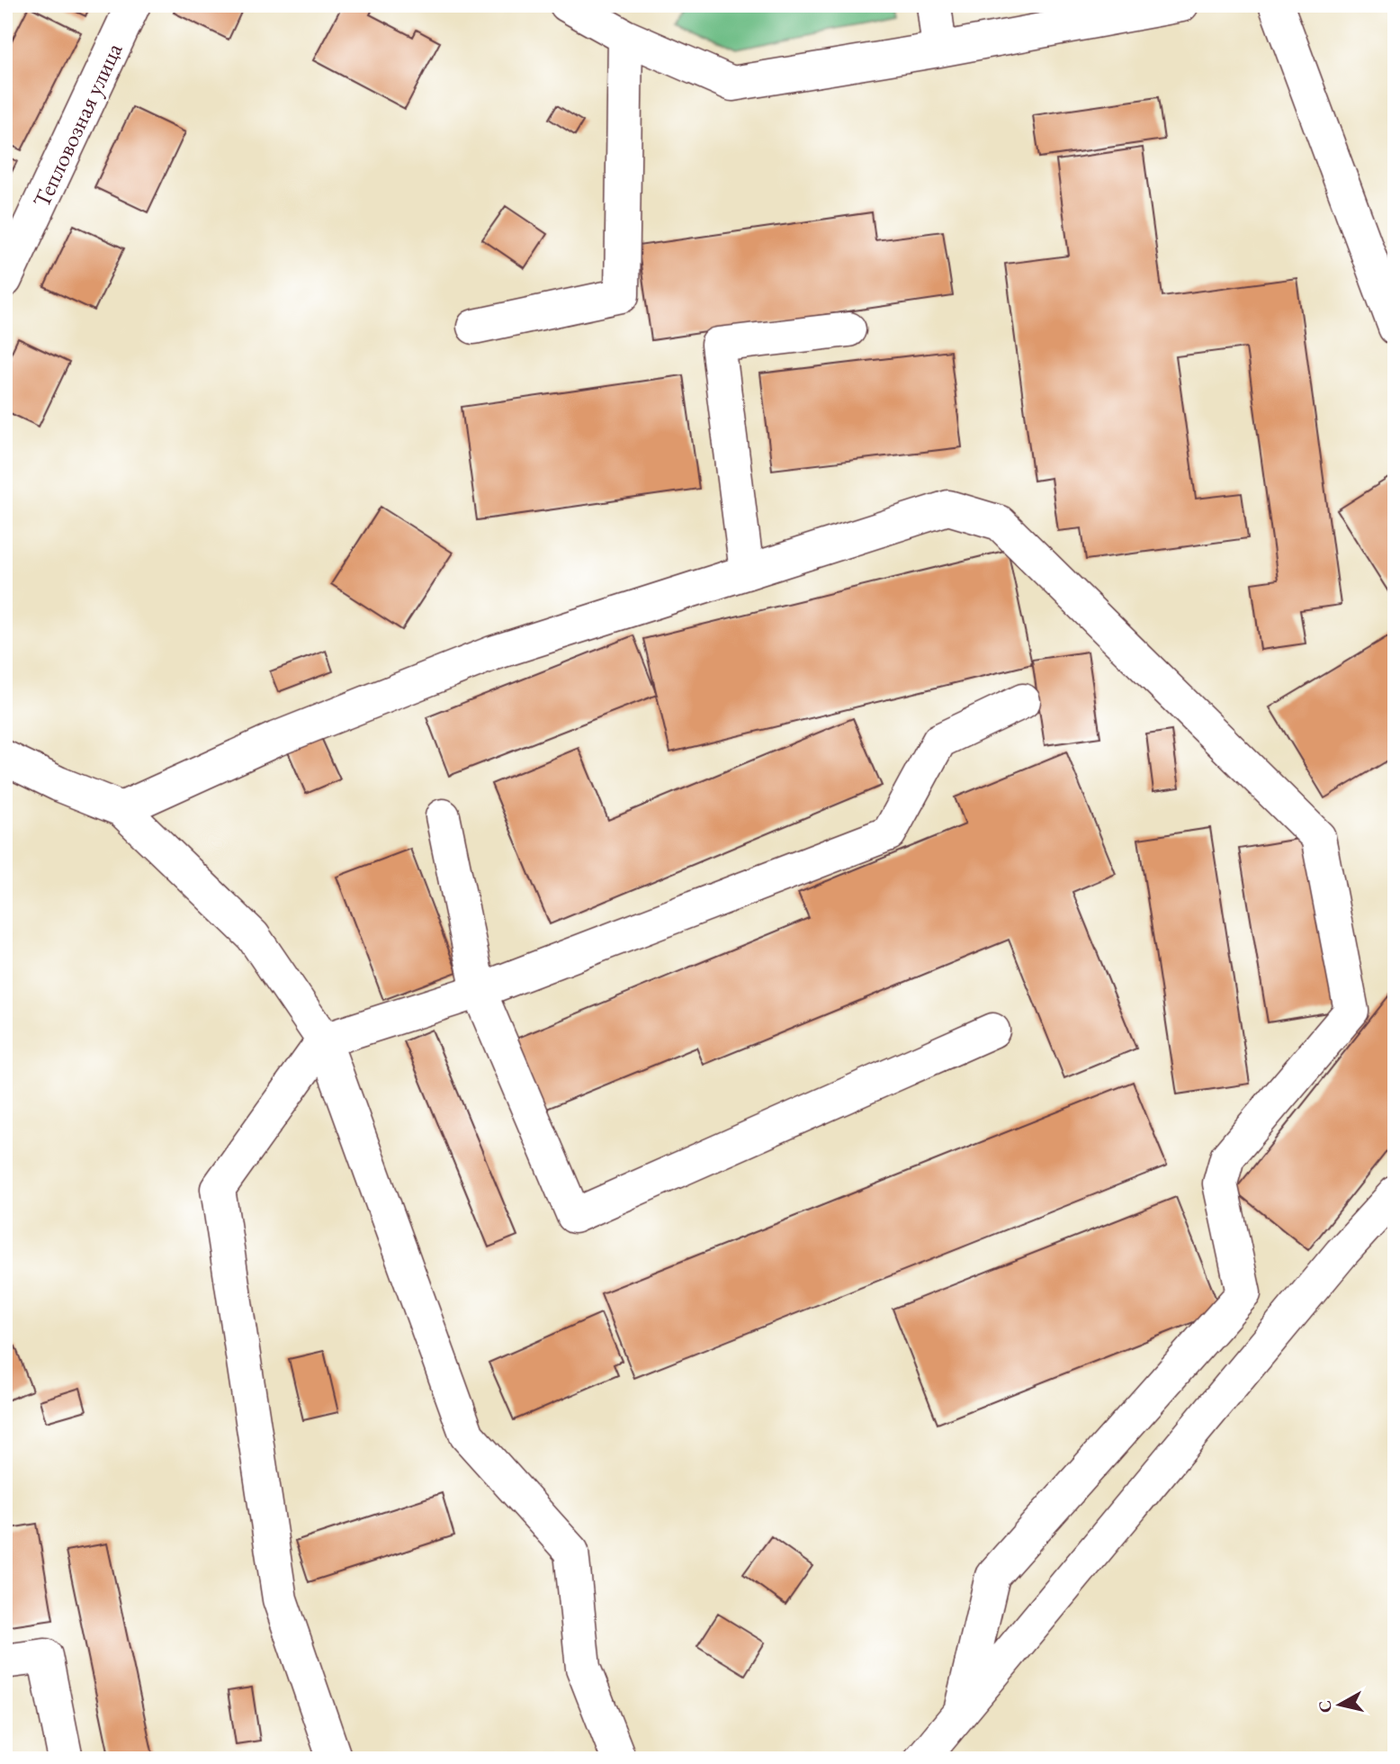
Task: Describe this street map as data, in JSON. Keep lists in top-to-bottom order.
{
  "streets": {
    "street": ["Тепловозная улица"]
  },
  "north": "left"
}
